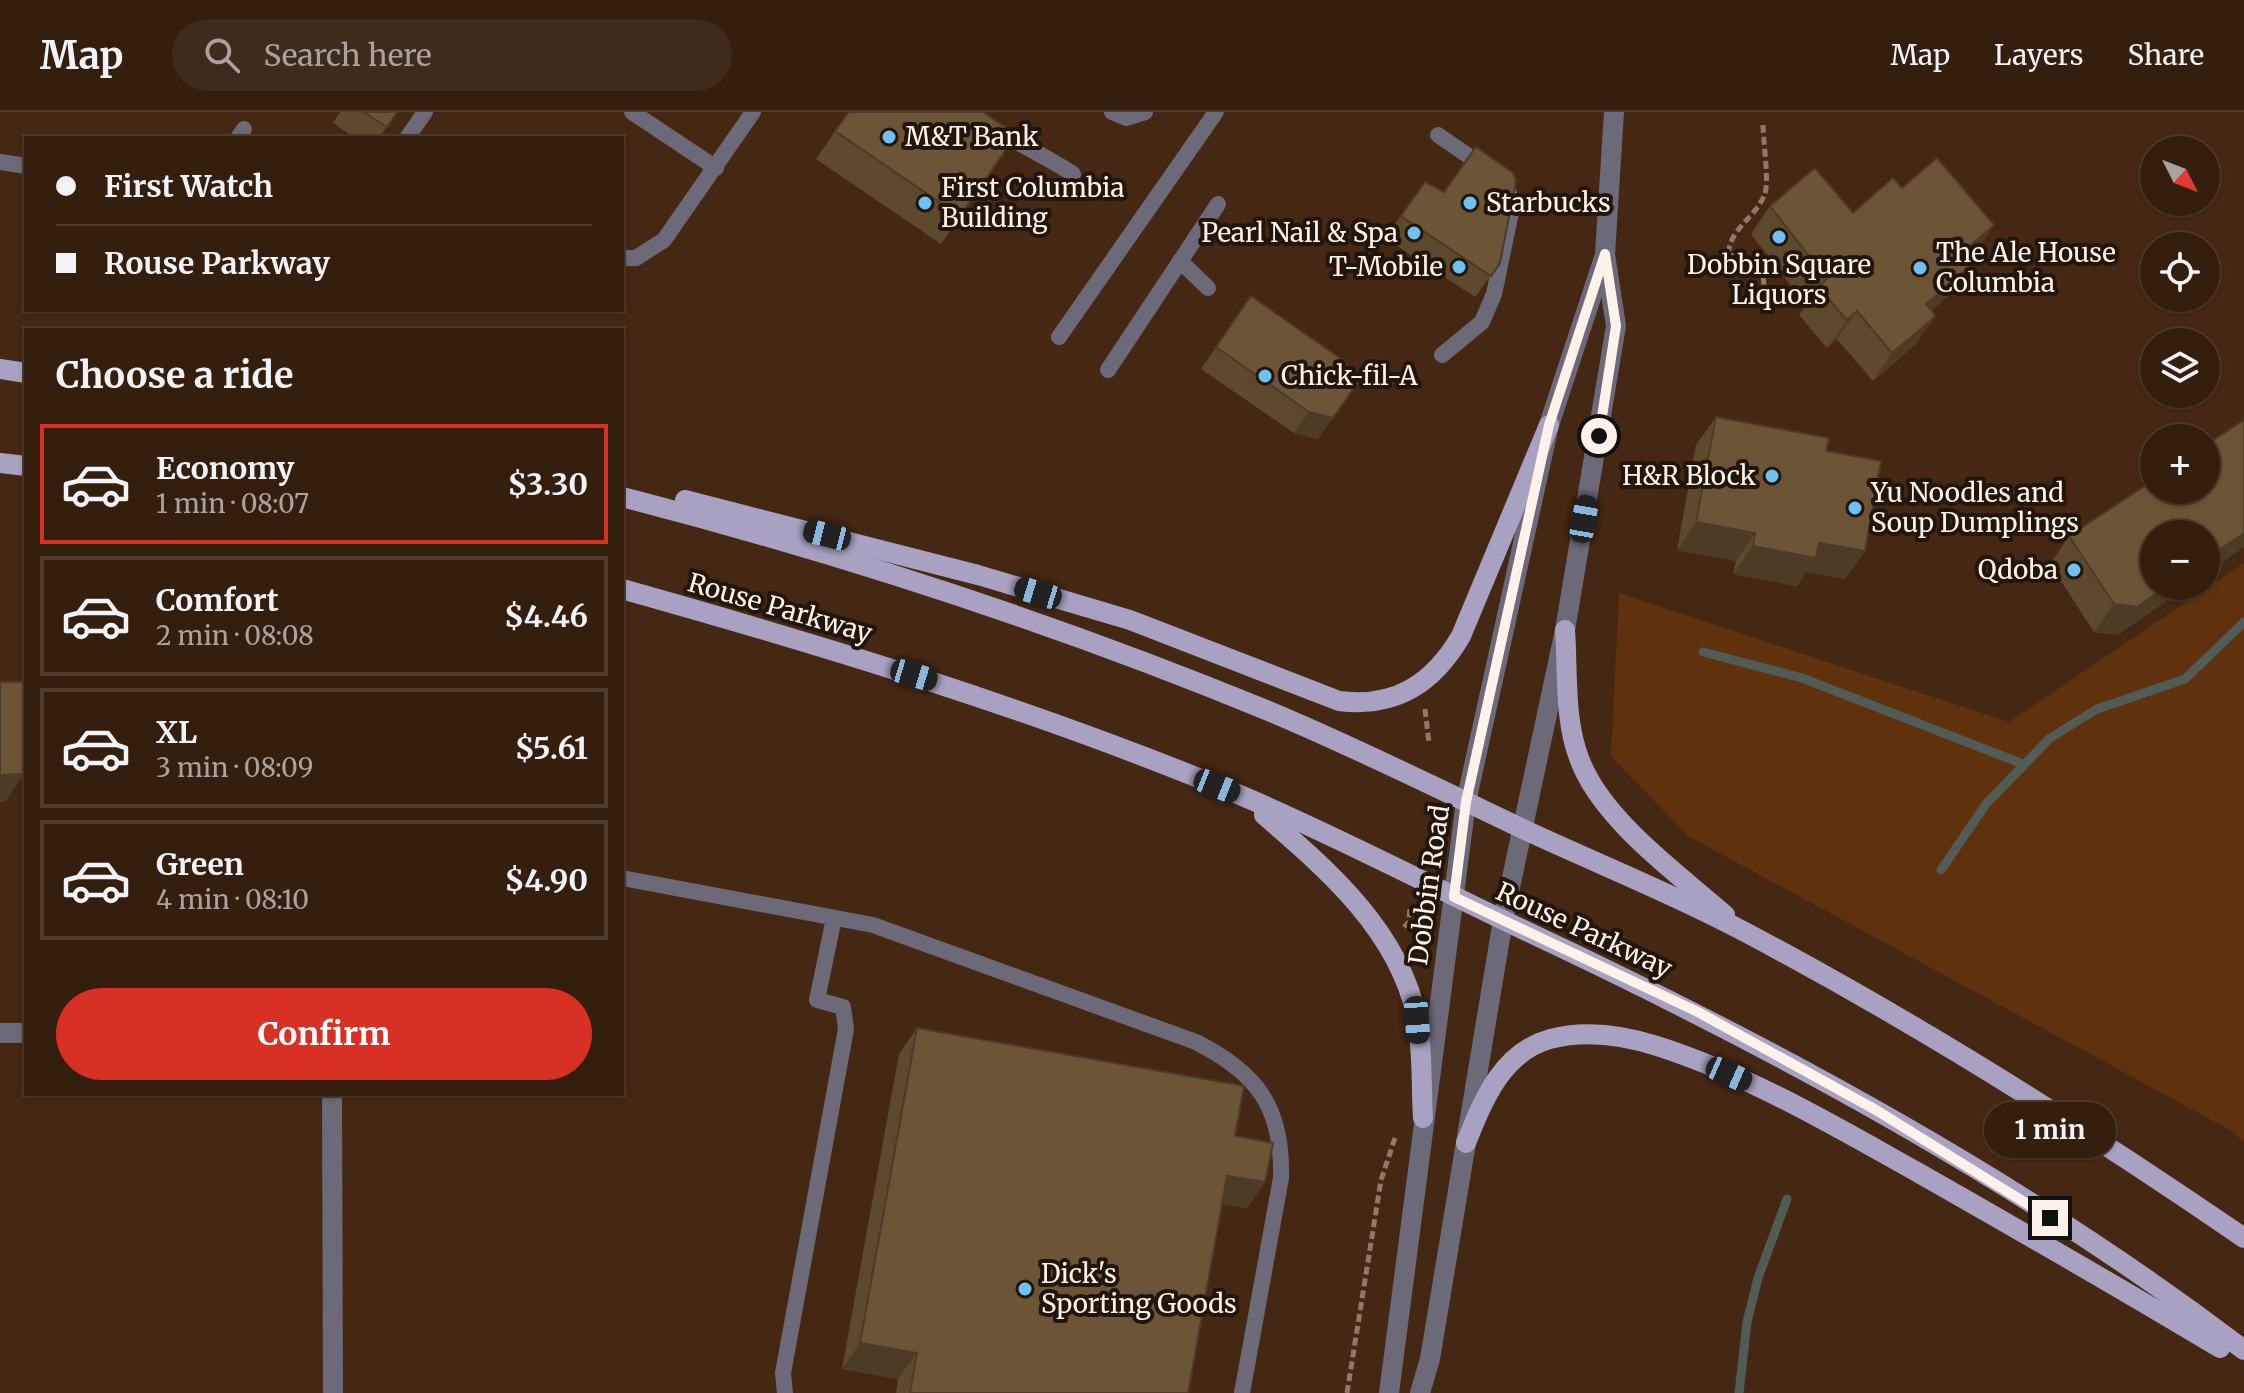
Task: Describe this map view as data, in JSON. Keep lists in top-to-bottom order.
{
  "streets": {
    "main road": ["Rouse Parkway"],
    "street": ["Dobbin Road"]
  },
  "crossings": [
    ["Rouse Parkway", "Dobbin Road"]
  ],
  "places": [
    "M&T Bank",
    "First Columbia Building",
    "Starbucks",
    "Pearl Nail & Spa",
    "Dobbin Square Liquors",
    "T-Mobile",
    "The Ale House Columbia",
    "Chick-fil-A",
    "H&R Block",
    "Yu Noodles and Soup Dumplings",
    "Qdoba",
    "Dick's Sporting Goods"
  ],
  "north": "bottom right",
  "page": {
    "header": "Map",
    "search": "Search here",
    "nav": ["Map", "Layers", "Share"],
    "map_buttons": ["+", "−"],
    "banner": ["First Watch", "Rouse Parkway"],
    "heading": "Choose a ride",
    "list": [
      {
        "name": "Economy",
        "note": "1 min · 08:07",
        "value": "$3.30"
      },
      {
        "name": "Comfort",
        "note": "2 min · 08:08",
        "value": "$4.46"
      },
      {
        "name": "XL",
        "note": "3 min · 08:09",
        "value": "$5.61"
      },
      {
        "name": "Green",
        "note": "4 min · 08:10",
        "value": "$4.90"
      }
    ],
    "buttons": "Confirm",
    "bubble": "1 min"
  }
}
